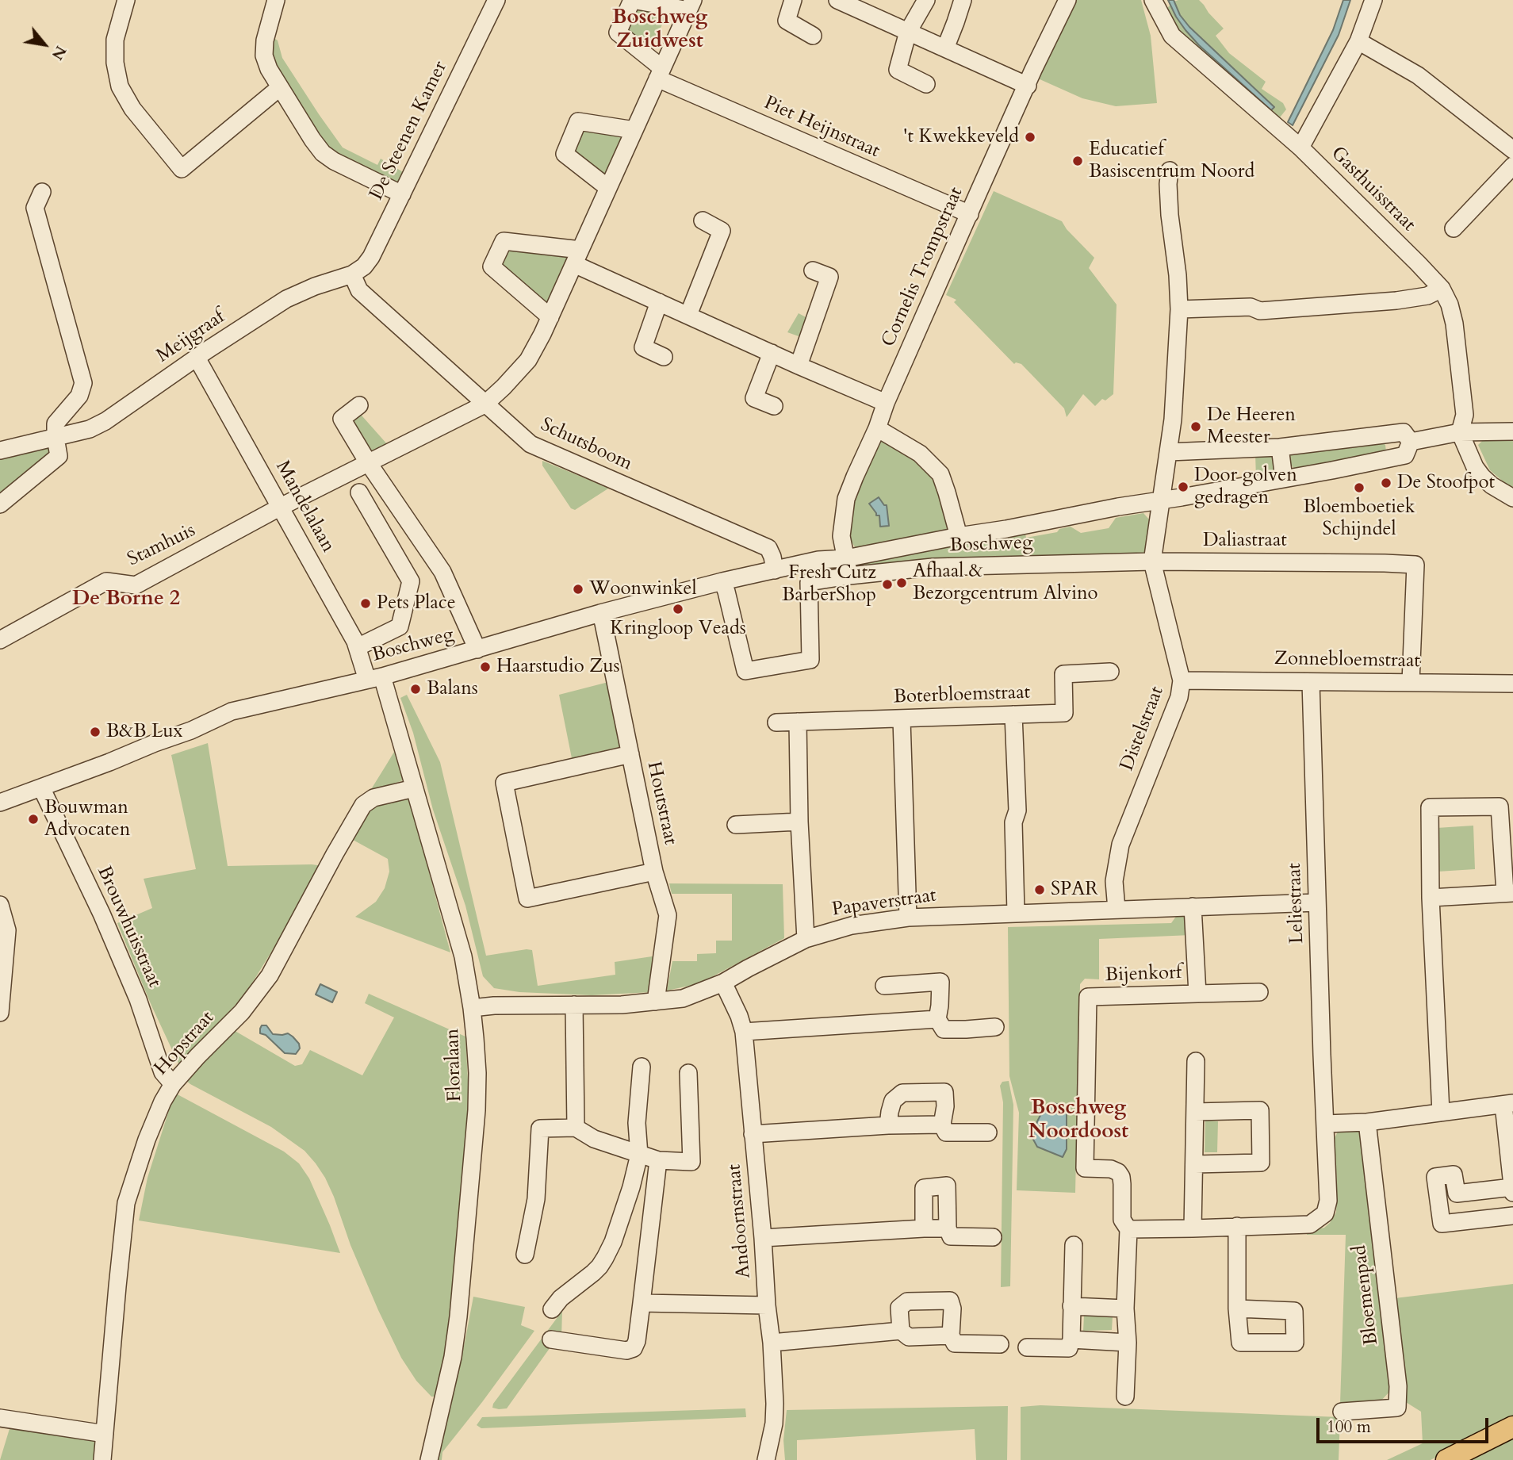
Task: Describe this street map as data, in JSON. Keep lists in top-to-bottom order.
{
  "streets": {
    "street": [
      "Piet Heijnstraat",
      "De Steenen Kamer",
      "Gasthuisstraat",
      "Cornelis Trompstraat",
      "Meijgraaf",
      "Schutsboom",
      "Mandelalaan",
      "Daliastraat",
      "Boschweg",
      "Stamhuis",
      "Zonnebloemstraat",
      "Boterbloemstraat",
      "Distelstraat",
      "Houtstraat",
      "Papaverstraat",
      "Leliestraat",
      "Brouwhuisstraat",
      "Bijenkorf",
      "Hopstraat",
      "Floralaan",
      "Andoornstraat",
      "Bloemenpad"
    ]
  },
  "crossings": [
    ["Piet Heijnstraat", "Cornelis Trompstraat"],
    ["Piet Heijnstraat", "Stamhuis"],
    ["De Steenen Kamer", "Meijgraaf"],
    ["De Steenen Kamer", "Schutsboom"],
    ["Gasthuisstraat", "Boschweg"],
    ["Cornelis Trompstraat", "Boschweg"],
    ["Meijgraaf", "Schutsboom"],
    ["Meijgraaf", "Mandelalaan"],
    ["Schutsboom", "Boschweg"],
    ["Schutsboom", "Stamhuis"],
    ["Mandelalaan", "Boschweg"],
    ["Mandelalaan", "Stamhuis"],
    ["Mandelalaan", "Floralaan"],
    ["Daliastraat", "Boschweg"],
    ["Daliastraat", "Zonnebloemstraat"],
    ["Daliastraat", "Distelstraat"],
    ["Boschweg", "Distelstraat"],
    ["Boschweg", "Houtstraat"],
    ["Boschweg", "Brouwhuisstraat"],
    ["Boschweg", "Floralaan"],
    ["Zonnebloemstraat", "Distelstraat"],
    ["Zonnebloemstraat", "Leliestraat"],
    ["Distelstraat", "Papaverstraat"],
    ["Houtstraat", "Papaverstraat"],
    ["Papaverstraat", "Leliestraat"],
    ["Papaverstraat", "Floralaan"],
    ["Papaverstraat", "Andoornstraat"],
    ["Brouwhuisstraat", "Hopstraat"],
    ["Hopstraat", "Floralaan"]
  ],
  "districts": ["Boschweg Zuidwest", "De Borne 2", "Boschweg Noordoost"],
  "places": [
    "'t Kwekkeveld",
    "Educatief Basiscentrum Noord",
    "De Heeren Meester",
    "De Stoofpot",
    "Door golven gedragen",
    "Bloemboetiek Schijndel",
    "Afhaal & Bezorgcentrum Alvino",
    "Fresh Cutz BarberShop",
    "Woonwinkel",
    "Pets Place",
    "Kringloop Veads",
    "Haarstudio Zus",
    "Balans",
    "B&B Lux",
    "Bouwman Advocaten",
    "SPAR"
  ],
  "scale_bar": "100 m",
  "north": "bottom right"
}
